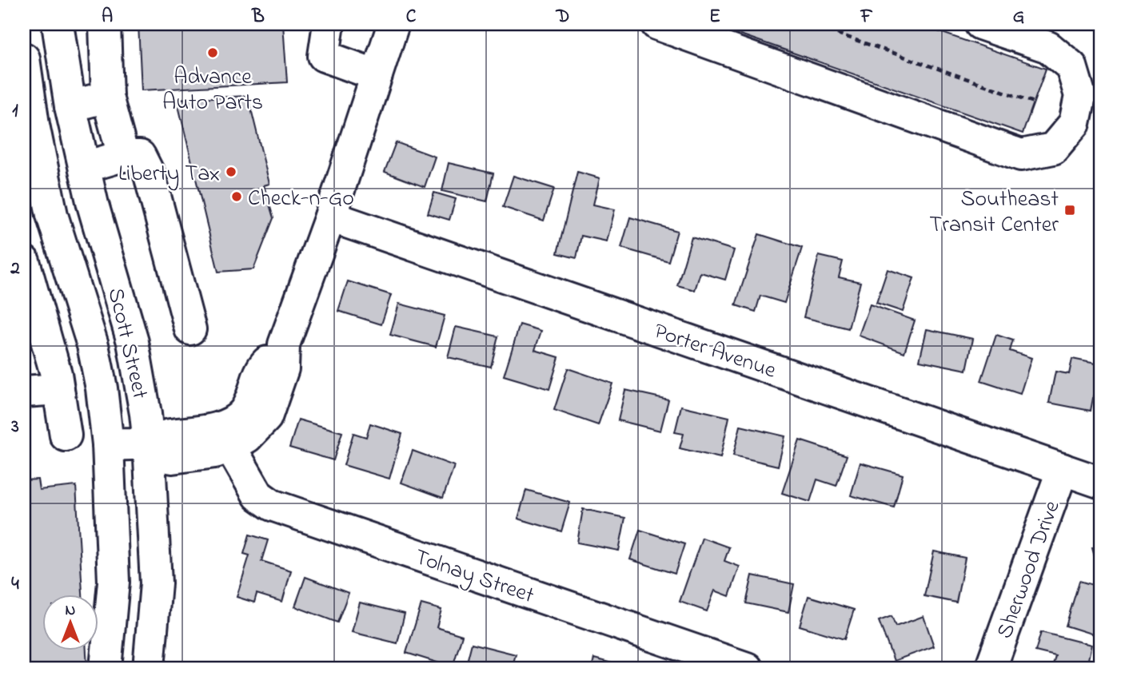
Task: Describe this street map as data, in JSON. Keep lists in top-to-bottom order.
{
  "streets": {
    "street": [
      "Scott Street",
      "Porter Avenue",
      "Sherwood Drive",
      "Tolnay Street"
    ]
  },
  "crossings": [
    ["Porter Avenue", "Sherwood Drive"]
  ],
  "places": {
    "other": ["Advance Auto Parts", "Liberty Tax", "Check-n-Go"],
    "transit": ["Southeast Transit Center"]
  },
  "north": "top",
  "grid": {
    "columns": [
      "A",
      "B",
      "C",
      "D",
      "E",
      "F",
      "G"
    ],
    "rows": [
      "1",
      "2",
      "3",
      "4"
    ]
  }
}
